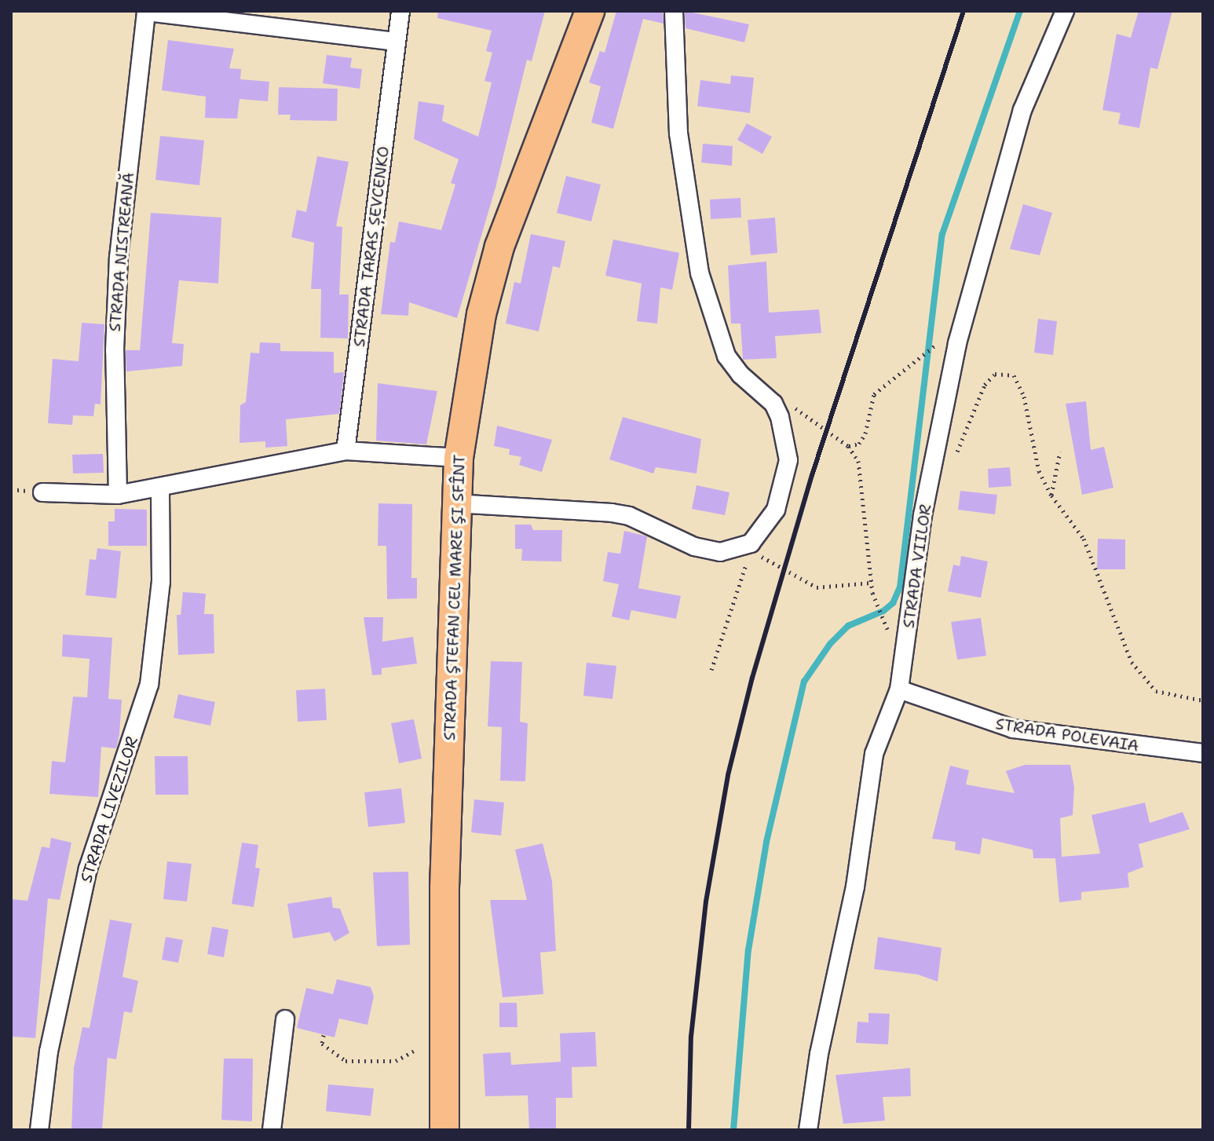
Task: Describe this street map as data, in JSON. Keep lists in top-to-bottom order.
{
  "streets": {
    "main road": ["STRADA ŞTEFAN CEL MARE ŞI SFÎNT"],
    "street": [
      "STRADA TARAS ȘEVCENKO",
      "STRADA NISTREANĂ",
      "STRADA VIILOR",
      "STRADA POLEVAIA",
      "STRADA LIVEZILOR"
    ]
  },
  "crossings": [
    ["STRADA VIILOR", "STRADA POLEVAIA"]
  ]
}
